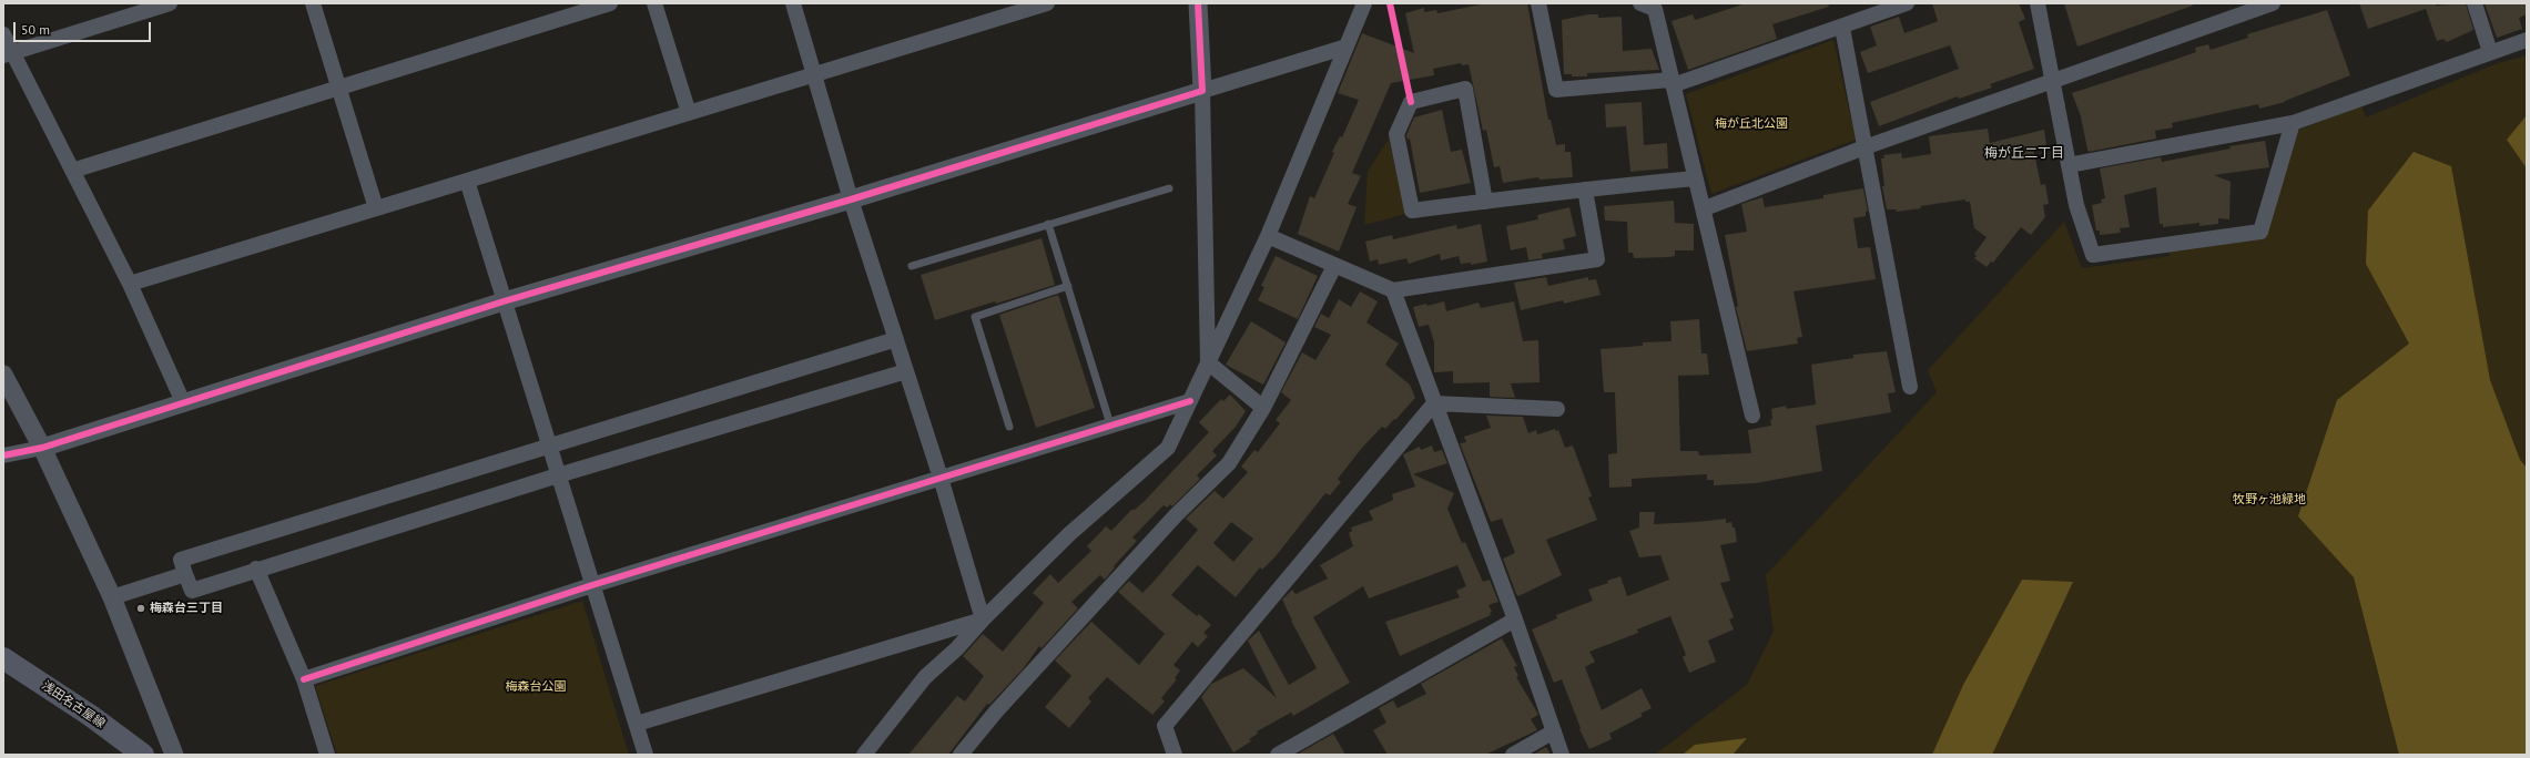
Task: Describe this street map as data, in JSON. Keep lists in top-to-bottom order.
{
  "streets": {
    "main road": ["浅田名古屋線"]
  },
  "districts": ["梅が丘二丁目"],
  "parks": ["梅が丘北公園", "牧野ヶ池緑地", "梅森台公園"],
  "places": ["梅森台三丁目"],
  "scale_bar": "50 m"
}
